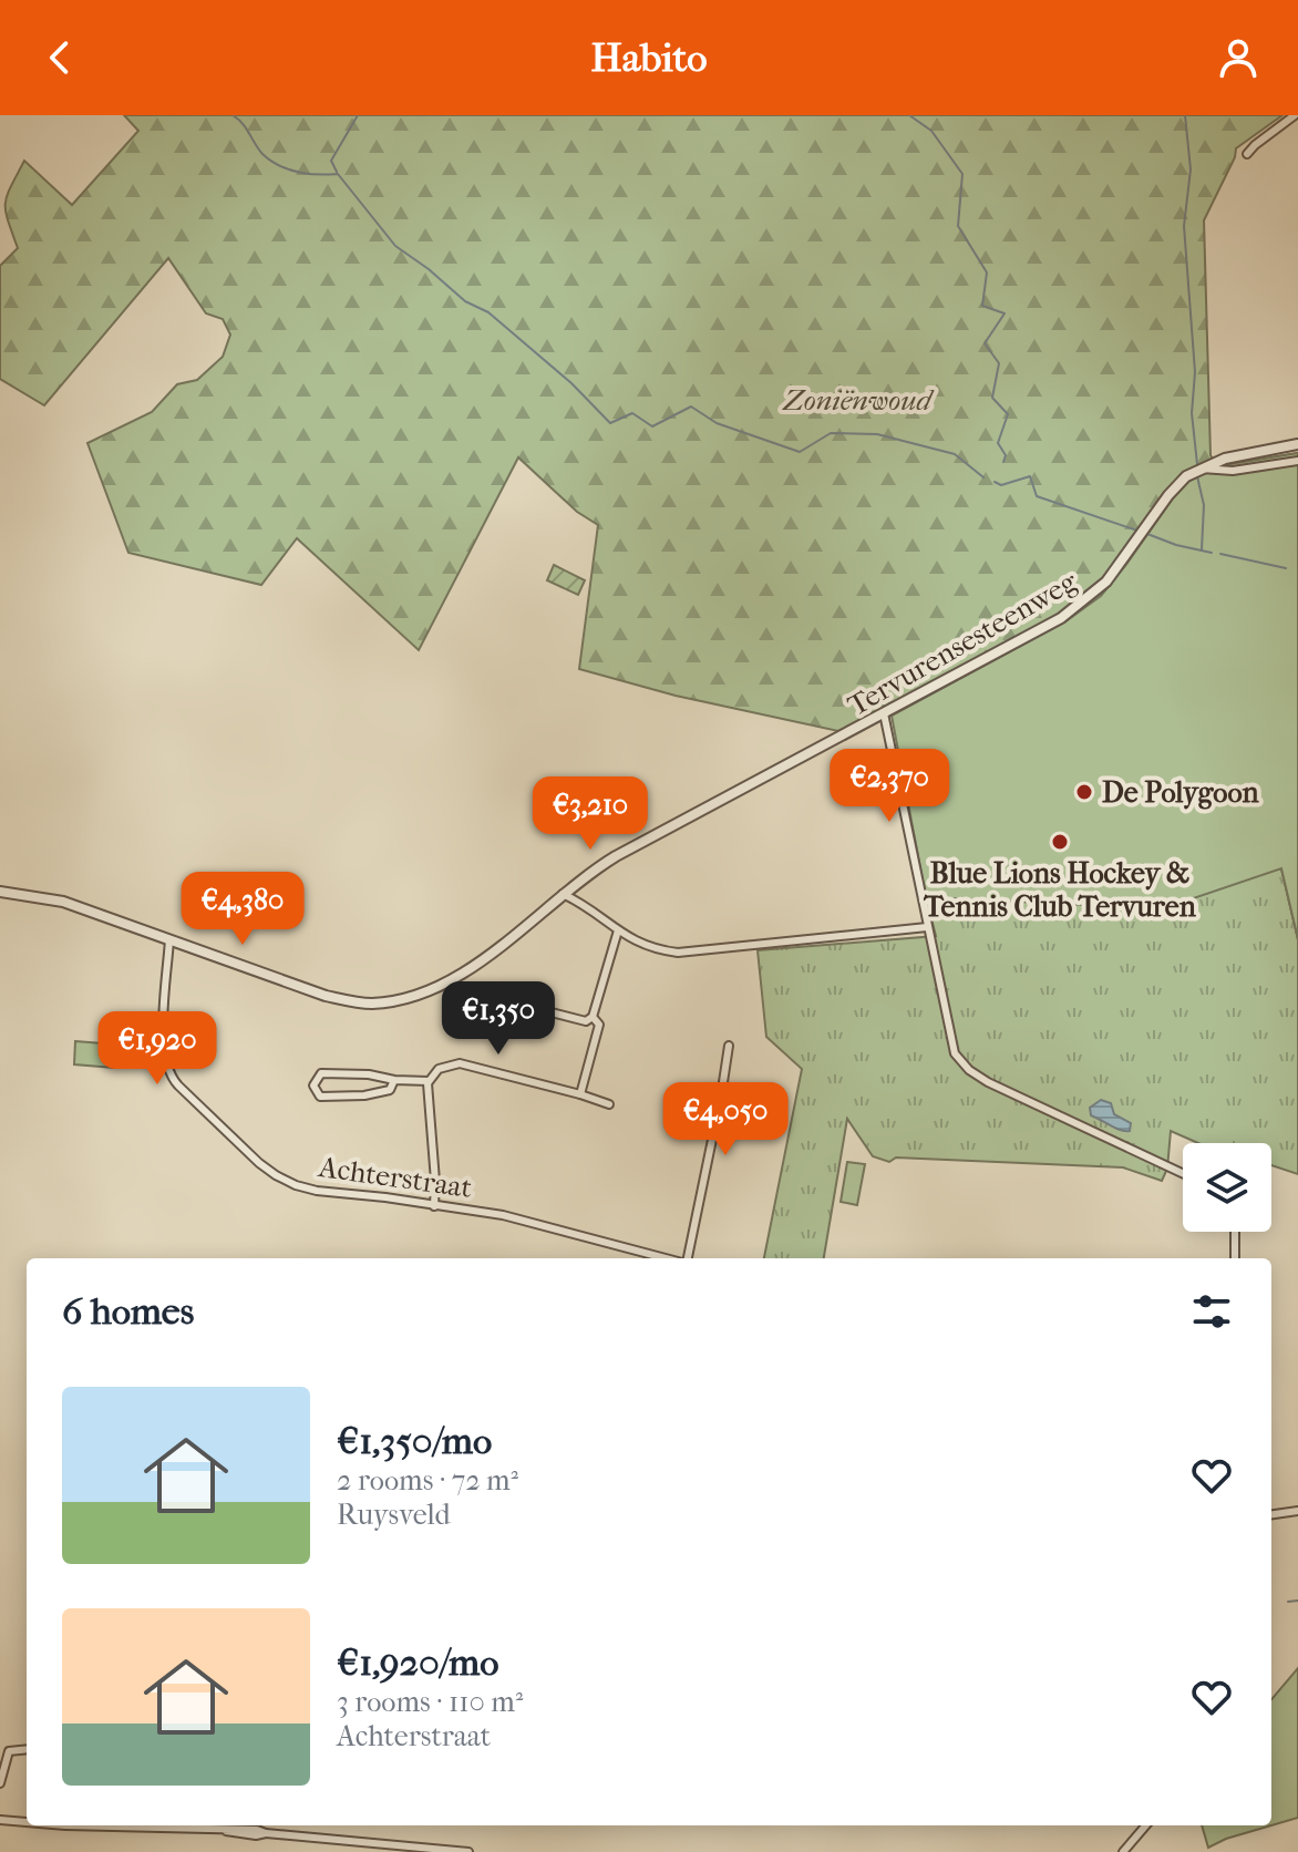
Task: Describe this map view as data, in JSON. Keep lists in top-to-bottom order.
{
  "streets": {
    "street": ["Tervurensesteenweg", "Achterstraat"]
  },
  "crossings": [
    ["Tervurensesteenweg", "Achterstraat"]
  ],
  "parks": ["Zoniënwoud"],
  "places": ["De Polygoon", "Blue Lions Hockey & Tennis Club Tervuren"],
  "page": {
    "header": "Habito",
    "price": [
      "€2,370",
      "€3,210",
      "€4,380",
      "€1,350",
      "€1,920",
      "€4,050"
    ],
    "heading": "6 homes",
    "list": [
      {
        "name": "€1,350/mo",
        "note": "2 rooms · 72 m² · Ruysveld"
      },
      {
        "name": "€1,920/mo",
        "note": "3 rooms · 110 m² · Achterstraat"
      }
    ]
  }
}
